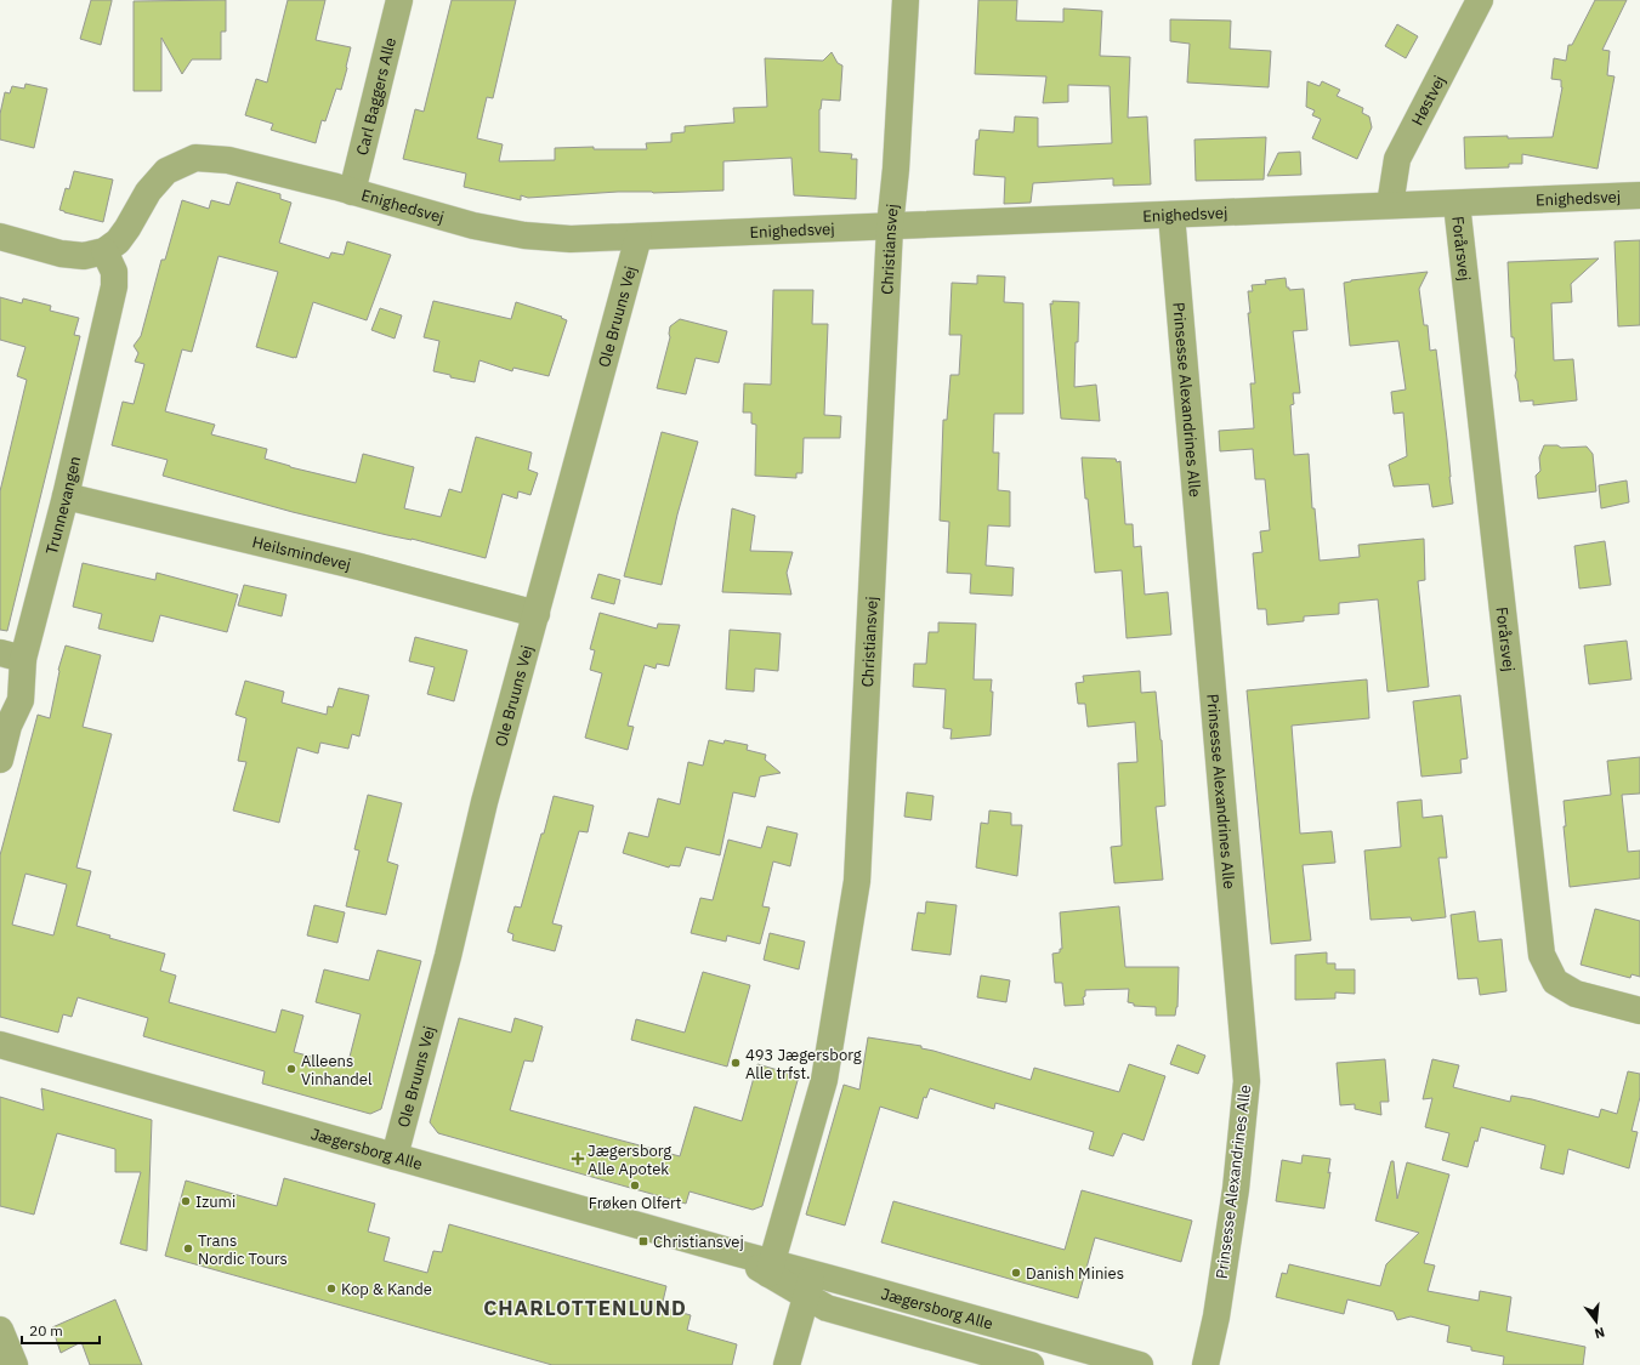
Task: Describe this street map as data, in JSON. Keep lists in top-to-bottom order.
{
  "streets": {
    "street": [
      "Carl Baggers Alle",
      "Høstvej",
      "Enighedsvej",
      "Christiansvej",
      "Forårsvej",
      "Ole Bruuns Vej",
      "Prinsesse Alexandrines Alle",
      "Trunnevangen",
      "Heilsmindevej",
      "Jægersborg Alle"
    ]
  },
  "crossings": [
    ["Carl Baggers Alle", "Enighedsvej"],
    ["Høstvej", "Enighedsvej"],
    ["Enighedsvej", "Christiansvej"],
    ["Enighedsvej", "Forårsvej"],
    ["Enighedsvej", "Ole Bruuns Vej"],
    ["Enighedsvej", "Prinsesse Alexandrines Alle"],
    ["Enighedsvej", "Trunnevangen"],
    ["Christiansvej", "Jægersborg Alle"],
    ["Ole Bruuns Vej", "Heilsmindevej"],
    ["Ole Bruuns Vej", "Jægersborg Alle"],
    ["Trunnevangen", "Heilsmindevej"]
  ],
  "districts": ["CHARLOTTENLUND"],
  "places": {
    "other": [
      "493 Jægersborg Alle trfst.",
      "Alleens Vinhandel",
      "Frøken Olfert",
      "Izumi",
      "Trans Nordic Tours",
      "Danish Minies",
      "Kop & Kande"
    ],
    "health": ["Jægersborg Alle Apotek"],
    "transit": ["Christiansvej"]
  },
  "scale_bar": "20 m",
  "north": "bottom"
}
